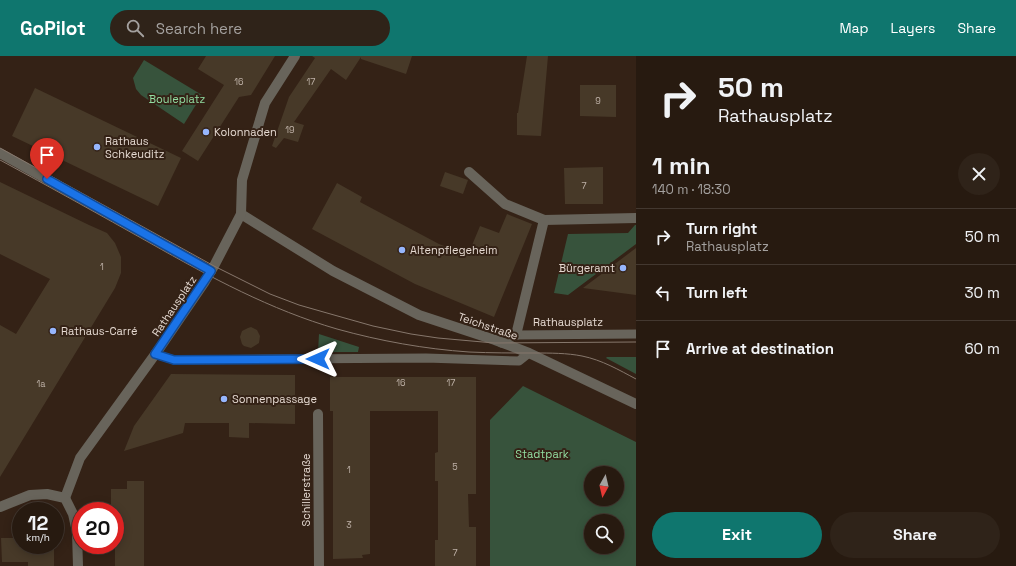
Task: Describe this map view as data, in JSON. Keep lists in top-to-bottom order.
{
  "streets": {
    "street": ["Rathausplatz", "Teichstraße", "Schillerstraße"]
  },
  "crossings": [
    ["Rathausplatz", "Teichstraße"]
  ],
  "parks": ["Bouleplatz", "Stadtpark"],
  "places": [
    "Kolonnaden",
    "Rathaus Schkeuditz",
    "Altenpflegeheim",
    "Bürgeramt",
    "Rathaus-Carré",
    "Sonnenpassage"
  ],
  "house_numbers": [
    "16",
    "17",
    "9",
    "19",
    "7",
    "1",
    "16",
    "17",
    "1a",
    "5",
    "1",
    "3",
    "7"
  ],
  "north": "bottom",
  "page": {
    "header": "GoPilot",
    "search": "Search here",
    "nav": ["Map", "Layers", "Share"],
    "turn": ["50 m", "Rathausplatz"],
    "heading": ["1 min", "140 m · 18:30"],
    "list": [
      {
        "name": "Turn right",
        "note": "Rathausplatz",
        "value": "50 m"
      },
      {
        "name": "Turn left",
        "value": "30 m"
      },
      {
        "name": "Arrive at destination",
        "value": "60 m"
      }
    ],
    "speed": "12 km/h",
    "limit": "20",
    "buttons": ["Exit", "Share"]
  }
}
